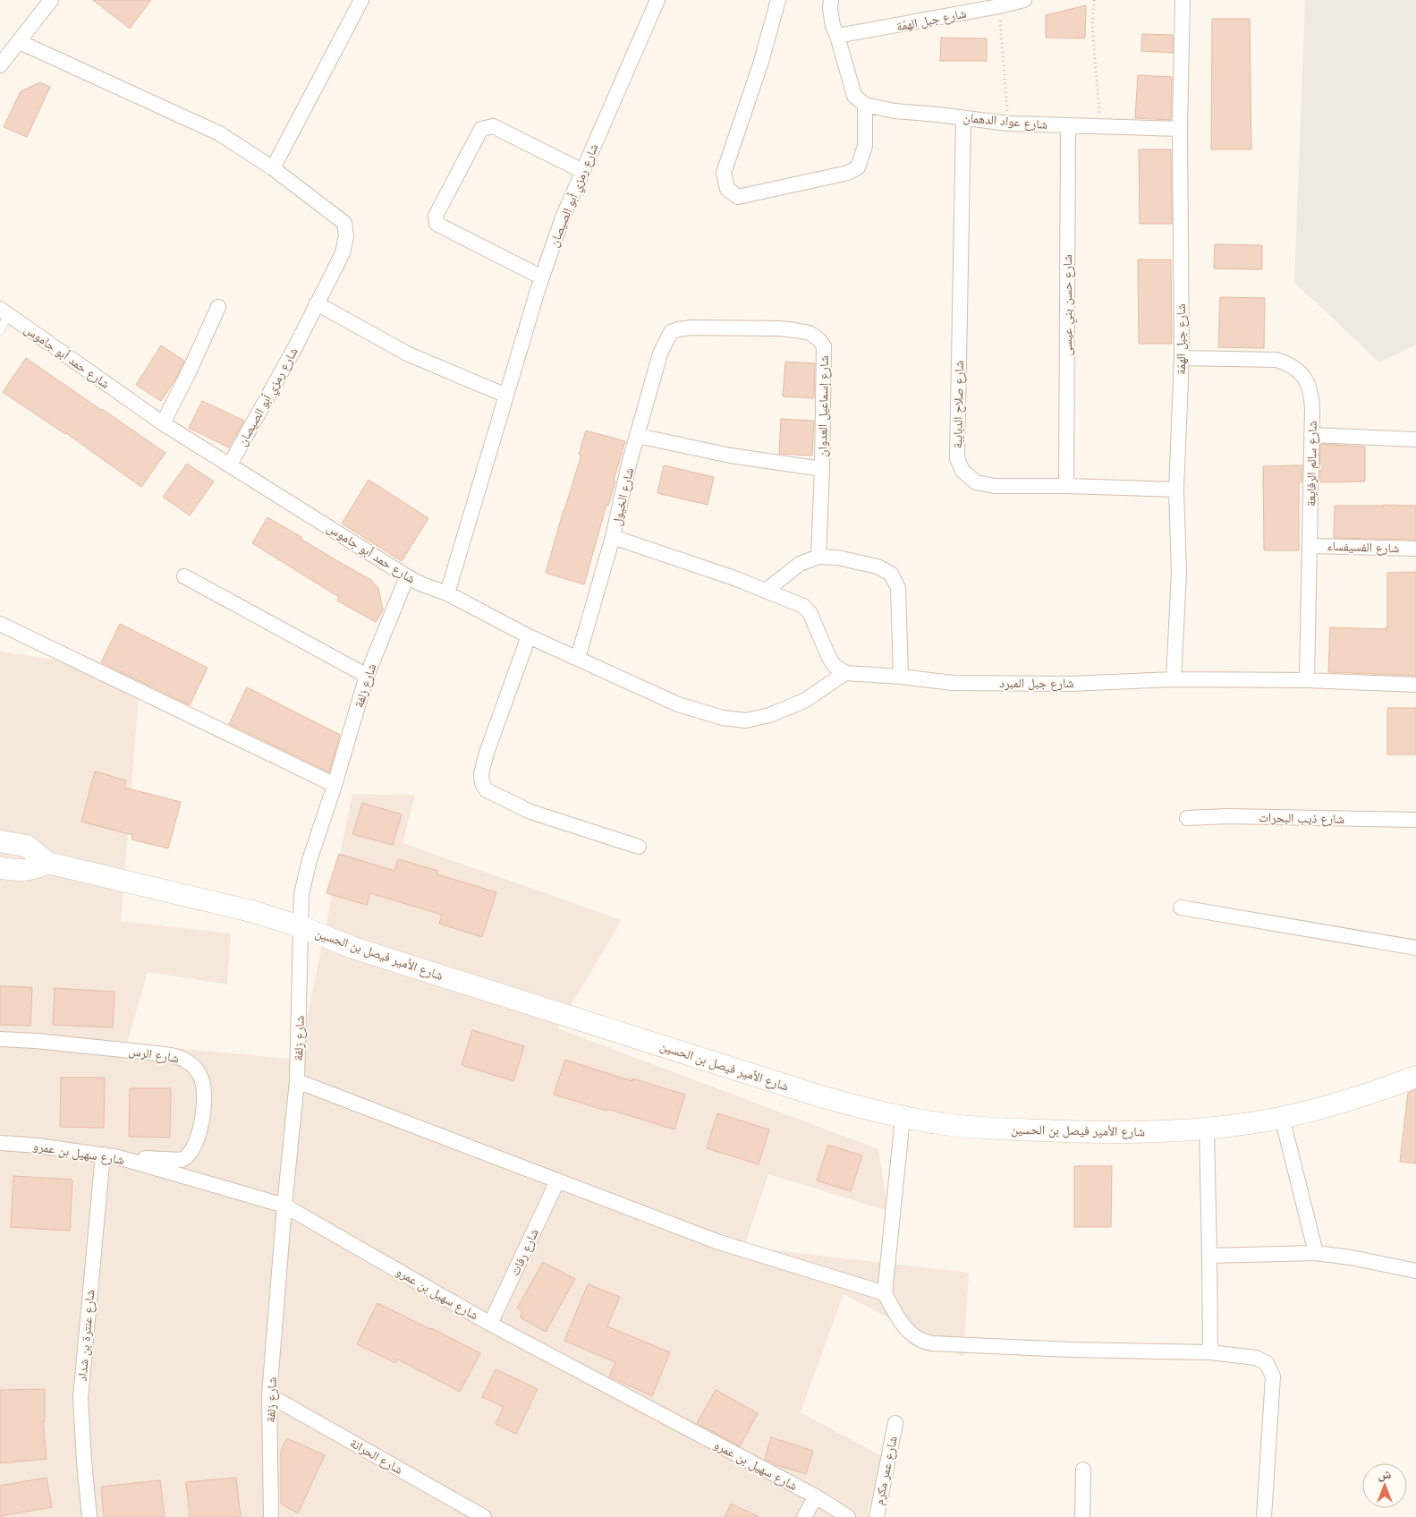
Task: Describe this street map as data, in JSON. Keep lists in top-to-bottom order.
{
  "streets": {
    "street": [
      "شارع جبل الهمّة",
      "شارع عواد الدهمان",
      "شارع رمزي أبو الصيصان",
      "شارع حسن بني عيسى",
      "شارع حمد أبو جاموس",
      "شارع صلاح الدبايبة",
      "شارع إسماعيل العدوان",
      "شارع سالم الرفايعة",
      "شارع الخيول",
      "شارع الفسيفساء",
      "شارع جبل المبرد",
      "شارع زلفة",
      "شارع ذيب البحرات",
      "شارع الأمير فيصل بن الحسين",
      "شارع الرس",
      "شارع سهيل بن عمرو",
      "شارع رفات",
      "شارع عنترة بن شداد",
      "شارع الحرانة",
      "شارع عمر مكرم"
    ]
  },
  "crossings": [
    ["شارع جبل الهمّة", "شارع عواد الدهمان"],
    ["شارع جبل الهمّة", "شارع صلاح الدبايبة"],
    ["شارع جبل الهمّة", "شارع سالم الرفايعة"],
    ["شارع جبل الهمّة", "شارع جبل المبرد"],
    ["شارع عواد الدهمان", "شارع حسن بني عيسى"],
    ["شارع عواد الدهمان", "شارع صلاح الدبايبة"],
    ["شارع رمزي أبو الصيصان", "شارع حمد أبو جاموس"],
    ["شارع حسن بني عيسى", "شارع صلاح الدبايبة"],
    ["شارع حمد أبو جاموس", "شارع الخيول"],
    ["شارع حمد أبو جاموس", "شارع جبل المبرد"],
    ["شارع حمد أبو جاموس", "شارع زلفة"],
    ["شارع إسماعيل العدوان", "شارع الخيول"],
    ["شارع سالم الرفايعة", "شارع الفسيفساء"],
    ["شارع سالم الرفايعة", "شارع جبل المبرد"],
    ["شارع زلفة", "شارع الأمير فيصل بن الحسين"],
    ["شارع زلفة", "شارع سهيل بن عمرو"],
    ["شارع زلفة", "شارع الحرانة"],
    ["شارع الرس", "شارع سهيل بن عمرو"],
    ["شارع سهيل بن عمرو", "شارع رفات"],
    ["شارع سهيل بن عمرو", "شارع عنترة بن شداد"]
  ],
  "north": "top"
}
